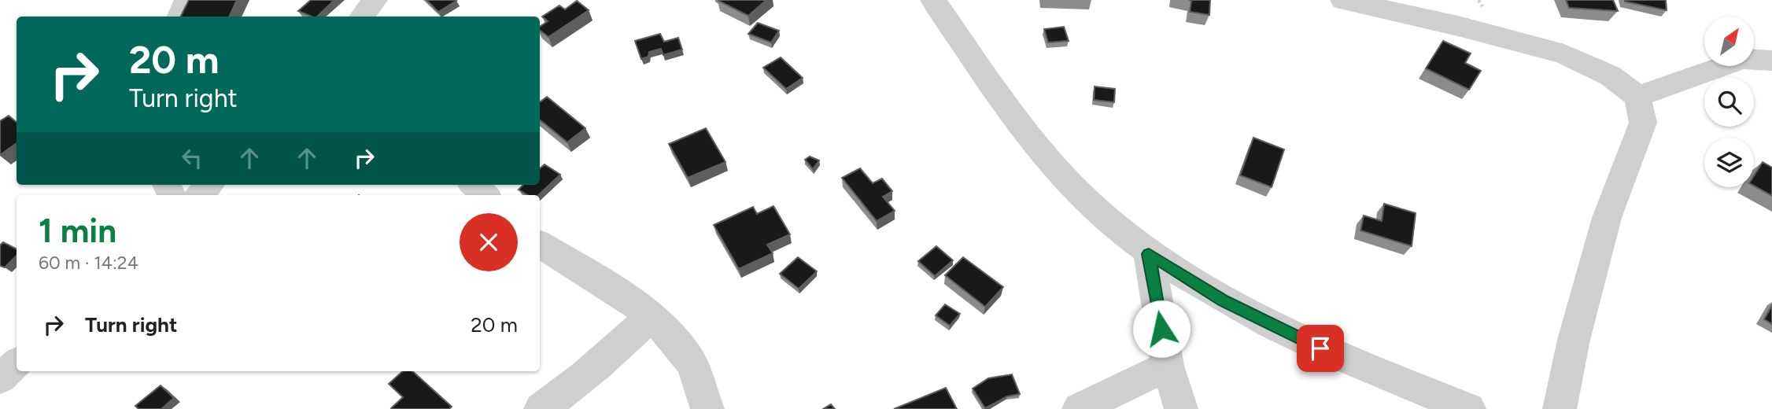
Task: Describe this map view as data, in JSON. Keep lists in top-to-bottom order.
{
  "north": "top right",
  "page": {
    "turn": ["20 m", "Turn right"],
    "heading": ["1 min", "60 m · 14:24"],
    "list": [
      {
        "name": "Turn right",
        "value": "20 m"
      }
    ]
  }
}
